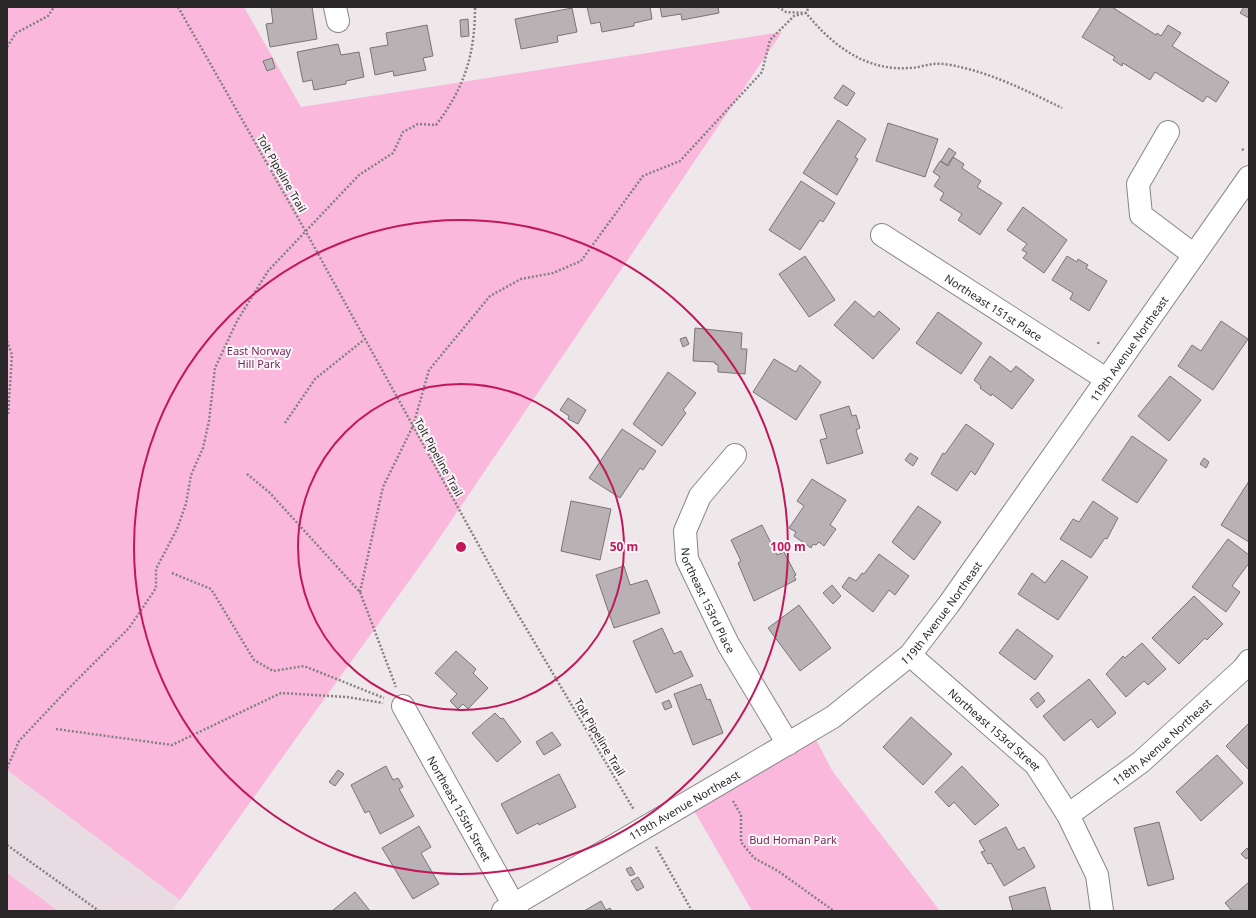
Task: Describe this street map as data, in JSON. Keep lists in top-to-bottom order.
{
  "streets": {
    "street": [
      "Northeast 151st Place",
      "119th Avenue Northeast",
      "Northeast 153rd Place",
      "Northeast 153rd Street",
      "118th Avenue Northeast",
      "Northeast 155th Street"
    ],
    "path": ["Tolt Pipeline Trail"]
  },
  "crossings": [
    ["Tolt Pipeline Trail", "119th Avenue Northeast"],
    ["Northeast 151st Place", "119th Avenue Northeast"],
    ["119th Avenue Northeast", "Northeast 153rd Place"],
    ["119th Avenue Northeast", "Northeast 153rd Street"],
    ["119th Avenue Northeast", "Northeast 155th Street"],
    ["Northeast 153rd Street", "118th Avenue Northeast"]
  ],
  "parks": ["East Norway Hill Park", "Bud Homan Park"],
  "rings": ["50 m", "100 m"]
}
